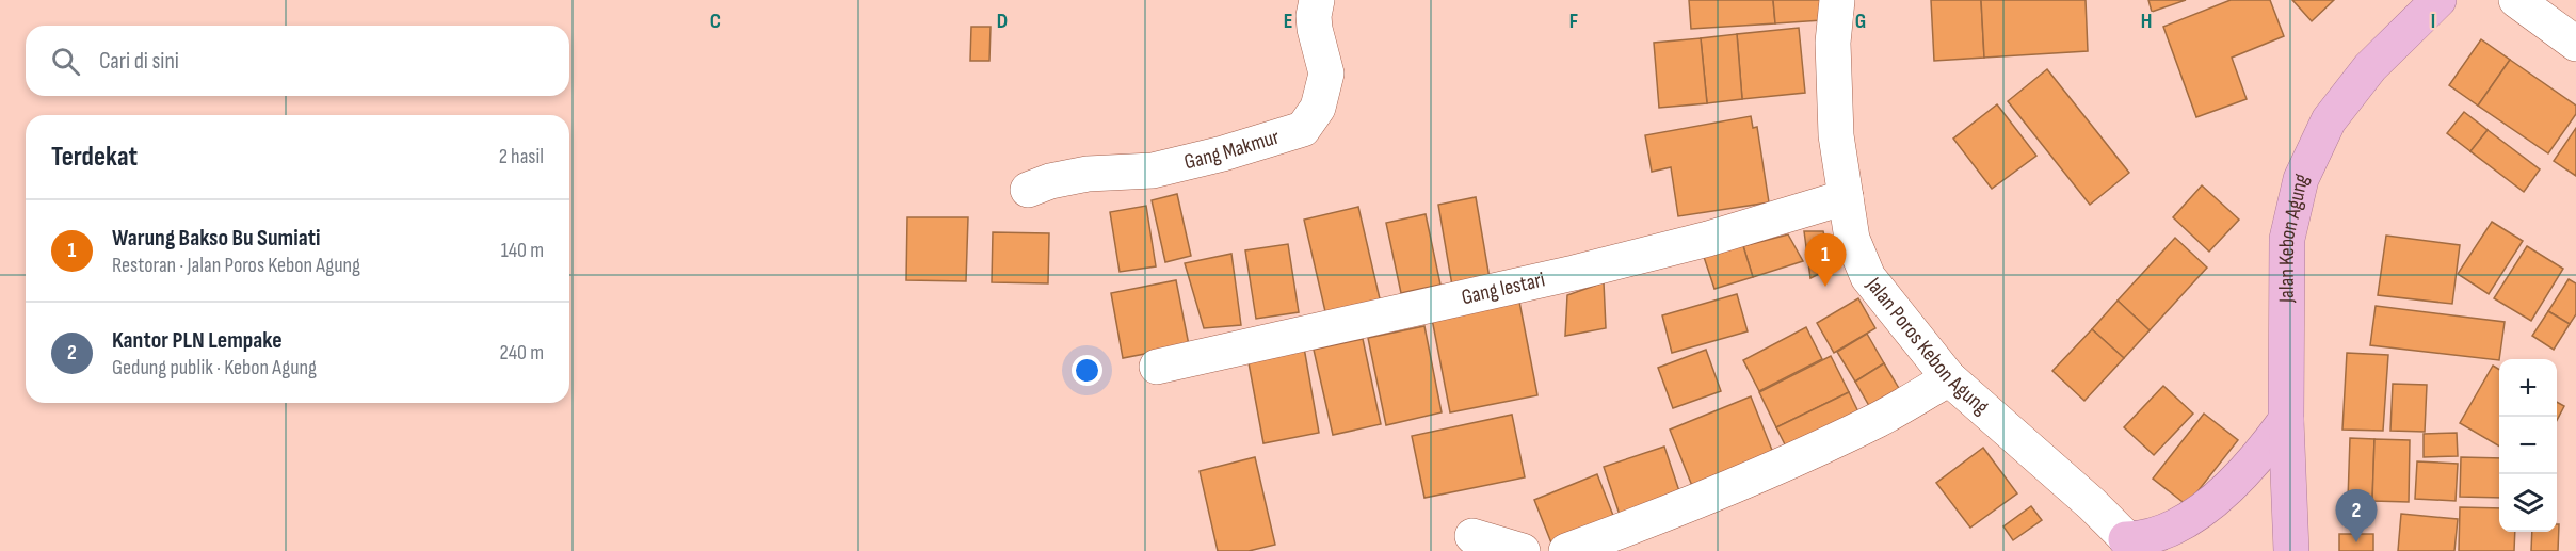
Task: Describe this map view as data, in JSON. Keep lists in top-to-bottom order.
{
  "streets": {
    "highway": ["Jalan Kebon Agung"],
    "street": ["Gang Makmur", "Gang lestari", "Jalan Poros Kebon Agung"]
  },
  "crossings": [
    ["Gang lestari", "Jalan Poros Kebon Agung"]
  ],
  "page": {
    "search": "Cari di sini",
    "heading": ["Terdekat", "2 hasil"],
    "list": [
      {
        "mark": "1",
        "name": "Warung Bakso Bu Sumiati",
        "note": "Restoran · Jalan Poros Kebon Agung",
        "value": "140 m"
      },
      {
        "mark": "2",
        "name": "Kantor PLN Lempake",
        "note": "Gedung publik · Kebon Agung",
        "value": "240 m"
      }
    ],
    "pins": ["1", "2"],
    "map_buttons": ["+", "−"]
  },
  "grid": {
    "columns": [
      "C",
      "D",
      "E",
      "F",
      "G",
      "H",
      "I"
    ]
  }
}
